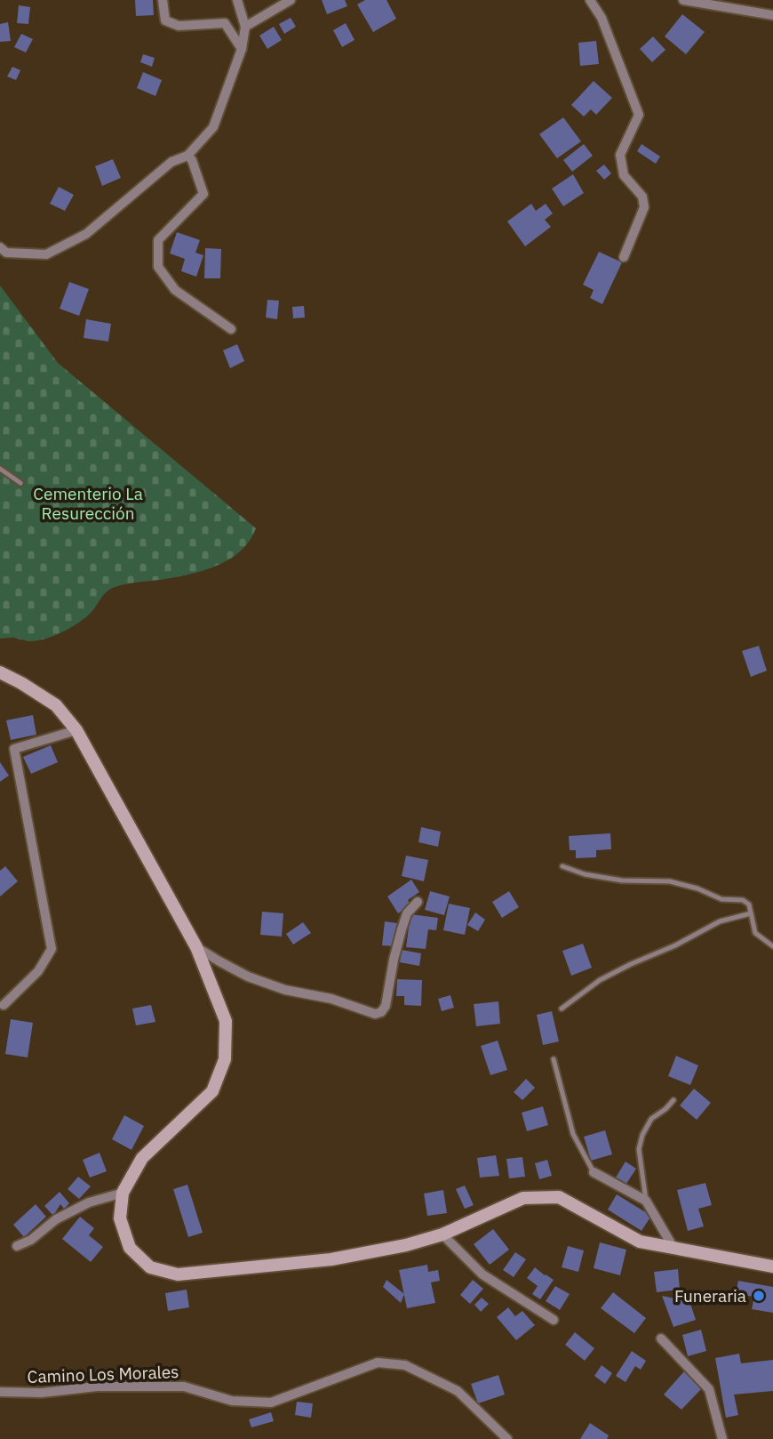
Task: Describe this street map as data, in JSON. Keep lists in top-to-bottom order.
{
  "streets": {
    "street": ["Camino Los Morales"]
  },
  "parks": ["Cementerio La Resurección"],
  "places": ["Funeraria"]
}
